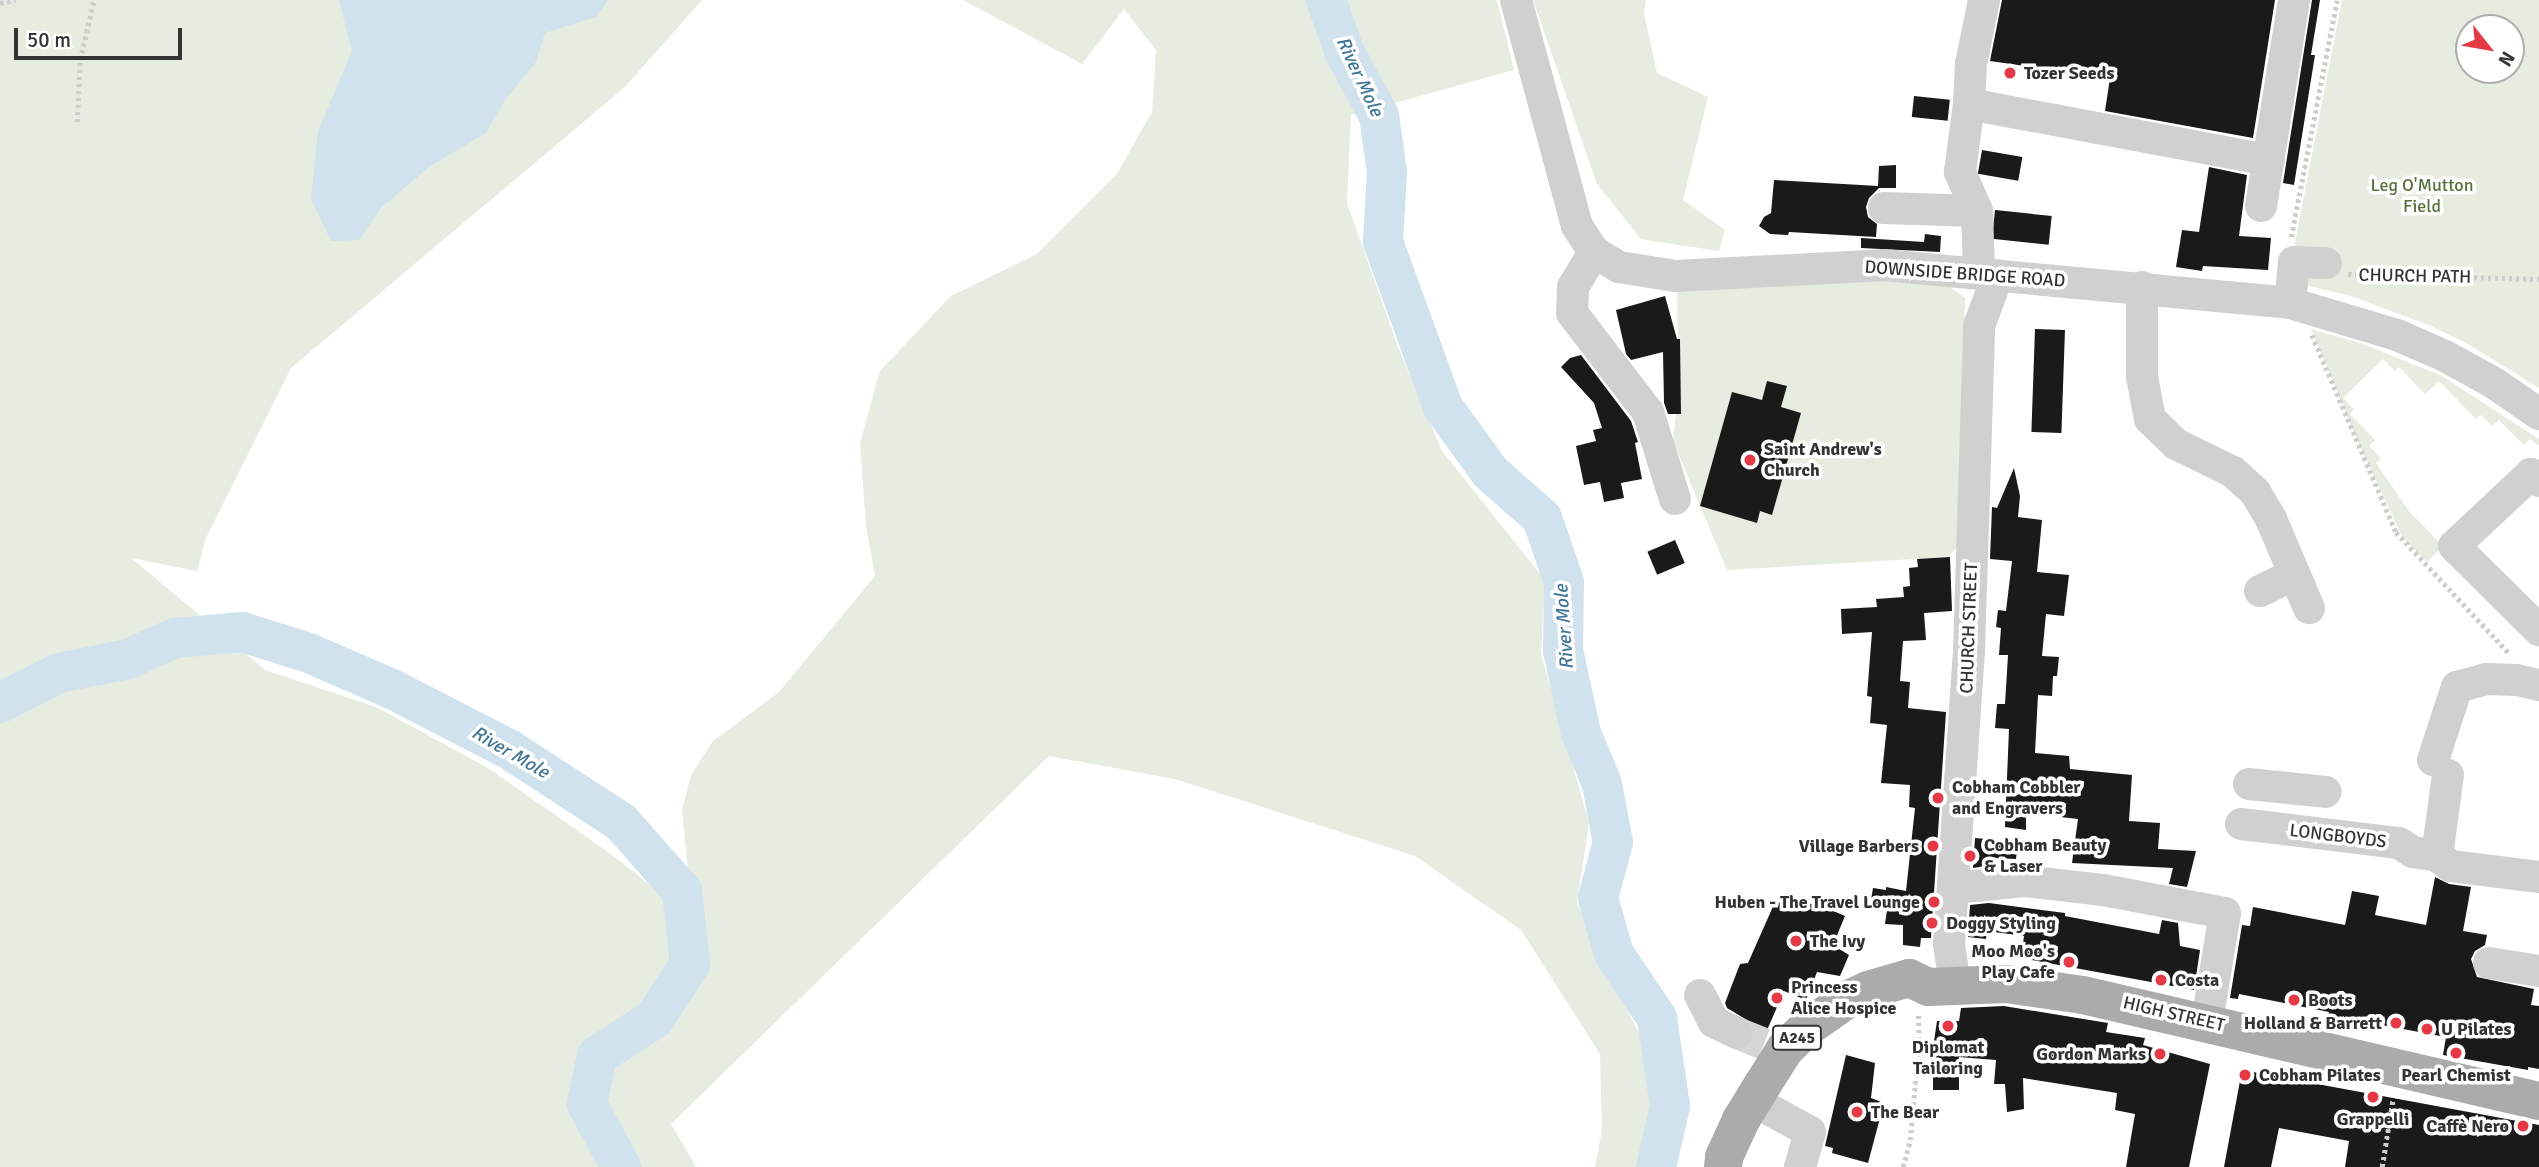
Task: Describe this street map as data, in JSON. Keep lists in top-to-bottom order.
{
  "streets": {
    "main road": ["HIGH STREET", "A245"],
    "street": ["DOWNSIDE BRIDGE ROAD", "CHURCH STREET", "LONGBOYDS"],
    "path": ["CHURCH PATH"]
  },
  "crossings": [
    ["DOWNSIDE BRIDGE ROAD", "CHURCH STREET"],
    ["CHURCH STREET", "HIGH STREET"],
    ["CHURCH STREET", "A245"],
    ["HIGH STREET", "A245"]
  ],
  "water": ["River Mole"],
  "parks": ["Leg O'Mutton Field"],
  "places": [
    "Tozer Seeds",
    "Saint Andrew's Church",
    "Cobham Cobbler and Engravers",
    "Village Barbers",
    "Cobham Beauty & Laser",
    "Huben - The Travel Lounge",
    "Doggy Styling",
    "The Ivy",
    "Moo Moo's Play Cafe",
    "Costa",
    "Princess Alice Hospice",
    "Boots",
    "Holland & Barrett",
    "Diplomat Tailoring",
    "U Pilates",
    "Pearl Chemist",
    "Gordon Marks",
    "Cobham Pilates",
    "Grappelli",
    "The Bear",
    "Caffè Nero"
  ],
  "scale_bar": "50 m",
  "north": "bottom right"
}
